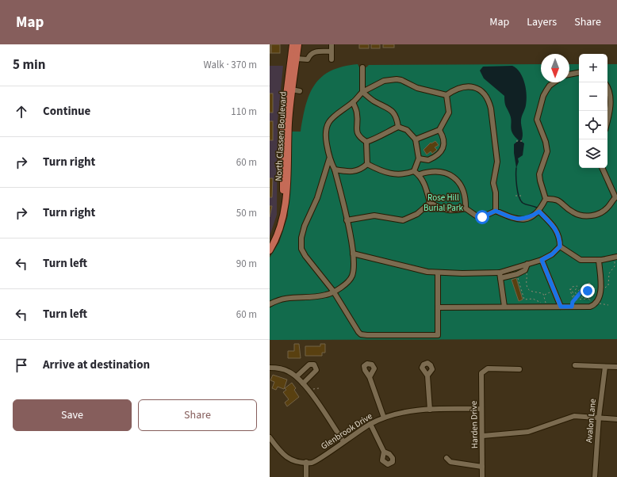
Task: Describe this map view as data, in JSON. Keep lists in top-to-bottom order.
{
  "streets": {
    "main road": ["North Classen Boulevard"],
    "street": ["Avalon Lane", "Harden Drive", "Glenbrook Drive"]
  },
  "crossings": [
    ["Harden Drive", "Glenbrook Drive"]
  ],
  "parks": ["Rose Hill Burial Park"],
  "north": "bottom",
  "page": {
    "header": "Map",
    "nav": ["Map", "Layers", "Share"],
    "heading": ["5 min", "Walk · 370 m"],
    "map_buttons": ["+", "−"],
    "list": [
      ["Continue", "110 m"],
      ["Turn right", "60 m"],
      ["Turn right", "50 m"],
      ["Turn left", "90 m"],
      ["Turn left", "60 m"],
      "Arrive at destination"
    ],
    "buttons": ["Save", "Share"]
  }
}
